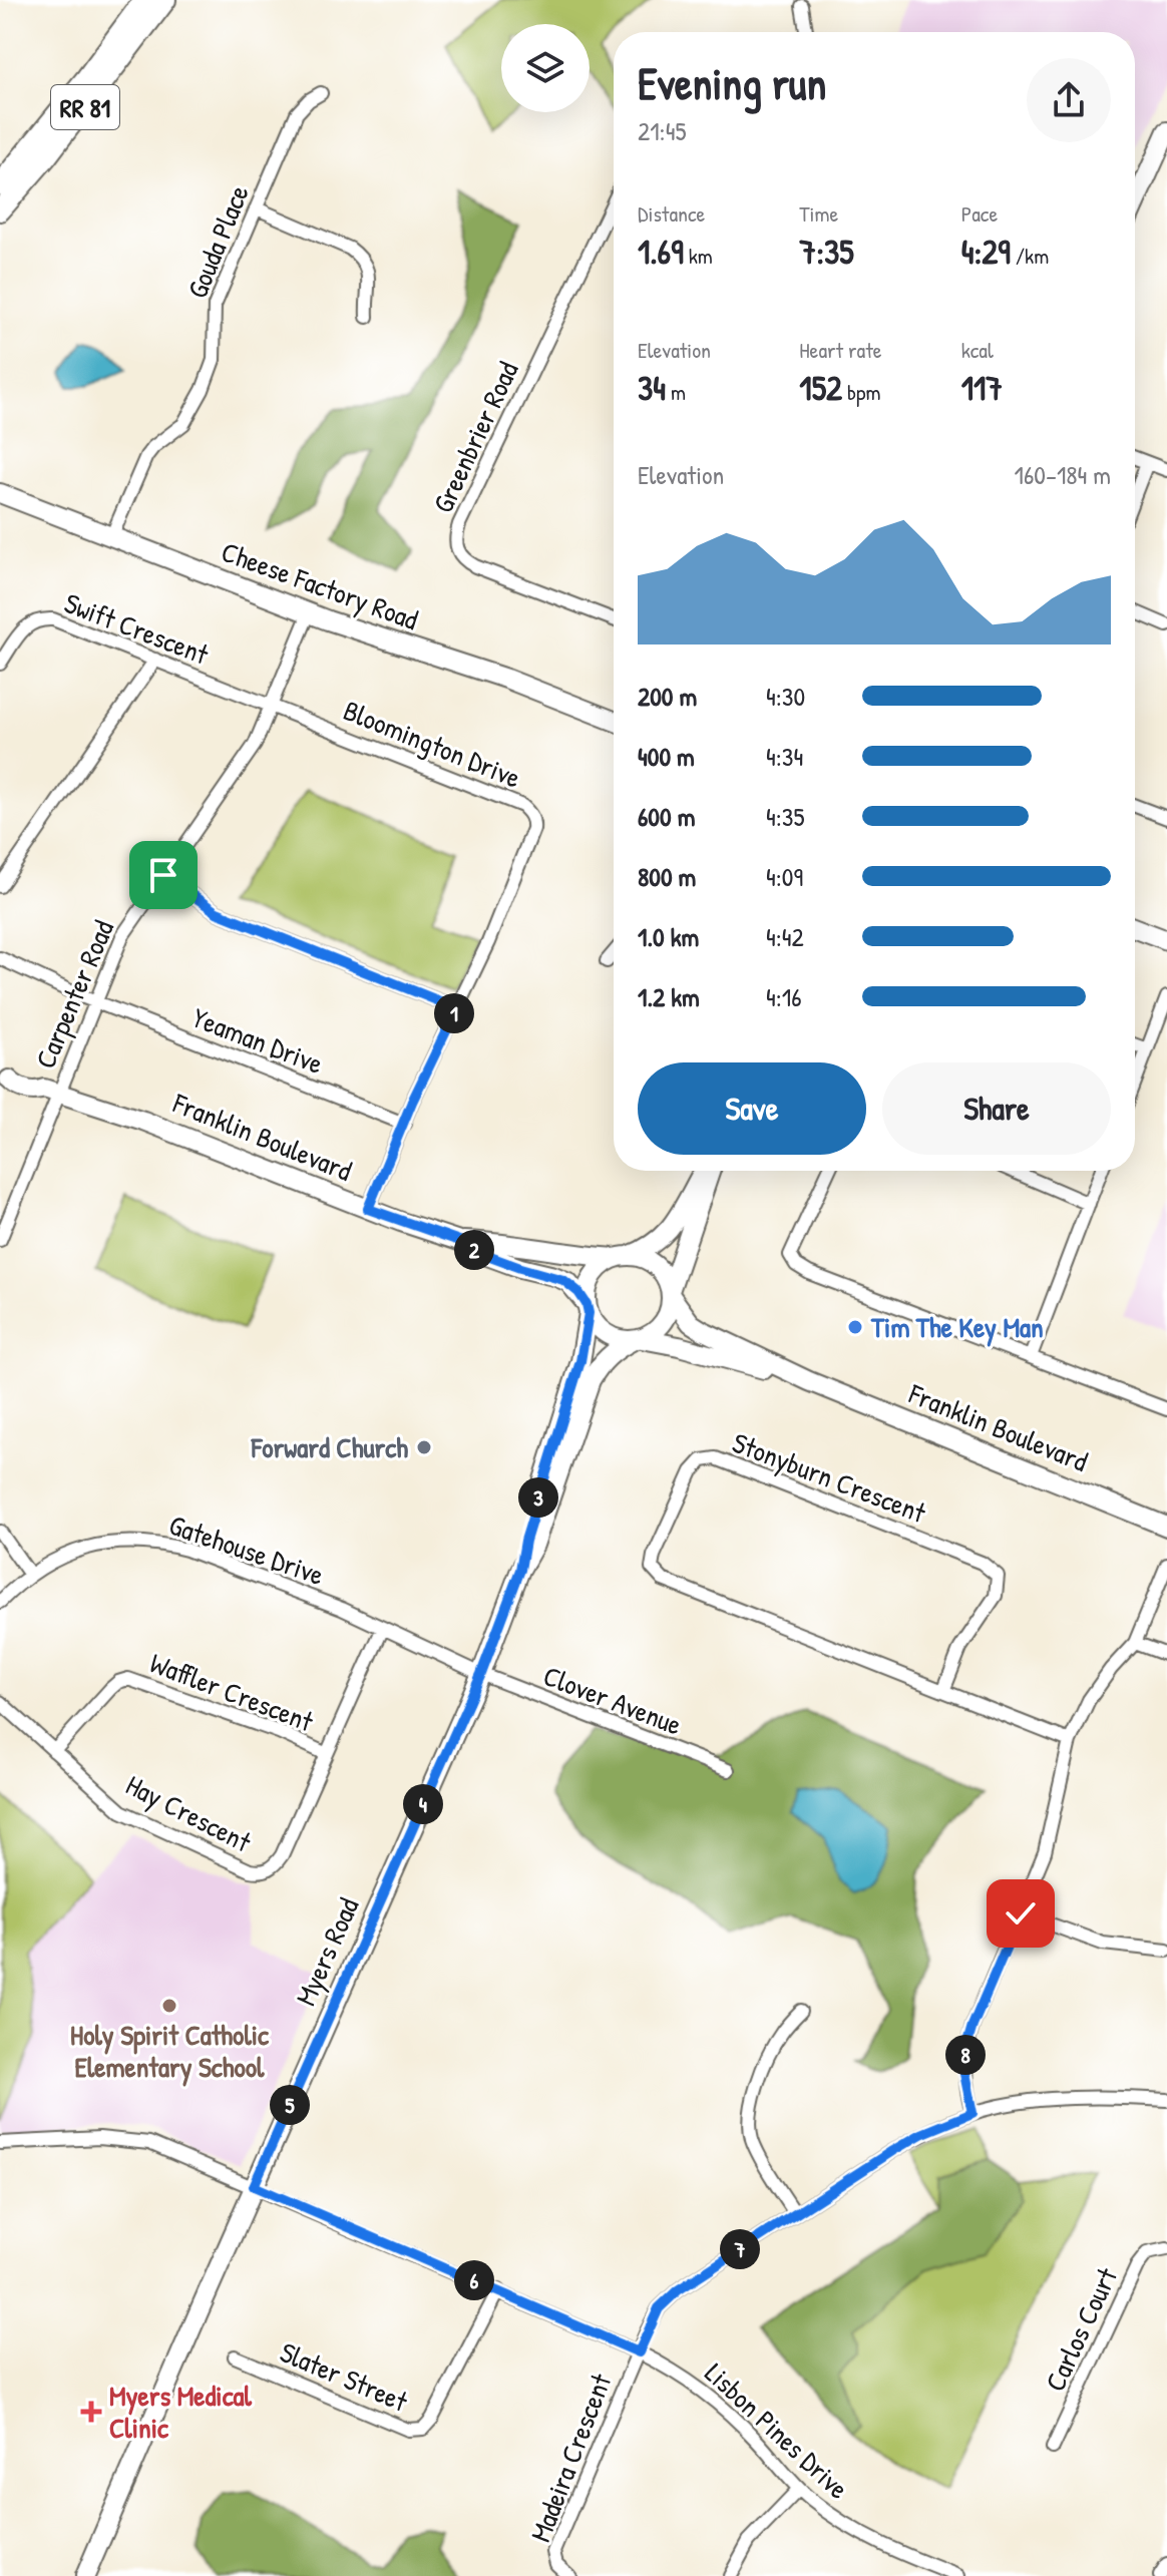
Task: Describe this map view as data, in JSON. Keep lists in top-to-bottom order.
{
  "streets": {
    "main road": [
      "RR 81",
      "Cheese Factory Road",
      "Franklin Boulevard",
      "Myers Road"
    ],
    "street": [
      "Gouda Place",
      "Greenbrier Road",
      "Swift Crescent",
      "Bloomington Drive",
      "Carpenter Road",
      "Yeaman Drive",
      "Stonyburn Crescent",
      "Gatehouse Drive",
      "Waffler Crescent",
      "Clover Avenue",
      "Hay Crescent",
      "Carlos Court",
      "Slater Street",
      "Lisbon Pines Drive",
      "Madeira Crescent"
    ]
  },
  "crossings": [
    ["Gouda Place", "Cheese Factory Road"],
    ["Cheese Factory Road", "Carpenter Road"],
    ["Swift Crescent", "Bloomington Drive"],
    ["Swift Crescent", "Carpenter Road"],
    ["Bloomington Drive", "Carpenter Road"],
    ["Bloomington Drive", "Yeaman Drive"],
    ["Bloomington Drive", "Franklin Boulevard"],
    ["Carpenter Road", "Yeaman Drive"],
    ["Carpenter Road", "Franklin Boulevard"],
    ["Franklin Boulevard", "Myers Road"],
    ["Gatehouse Drive", "Clover Avenue"],
    ["Gatehouse Drive", "Hay Crescent"],
    ["Gatehouse Drive", "Myers Road"],
    ["Waffler Crescent", "Hay Crescent"],
    ["Clover Avenue", "Myers Road"],
    ["Myers Road", "Lisbon Pines Drive"],
    ["Slater Street", "Lisbon Pines Drive"],
    ["Lisbon Pines Drive", "Madeira Crescent"]
  ],
  "places": {
    "other": ["Tim The Key Man", "Forward Church", "Holy Spirit Catholic Elementary School"],
    "health": ["Myers Medical Clinic"]
  },
  "page": {
    "heading": ["Evening run", "21:45"],
    "stats": [
      ["Distance", "1.69 km"],
      ["Time", "7:35"],
      ["Pace", "4:29 /km"],
      ["Elevation", "34 m"],
      ["Heart rate", "152 bpm"],
      ["kcal", "117"]
    ],
    "chart": ["Elevation", "160–184 m"],
    "list": [
      {
        "name": "200 m",
        "note": "4:30"
      },
      {
        "name": "400 m",
        "note": "4:34"
      },
      {
        "name": "600 m",
        "note": "4:35"
      },
      {
        "name": "800 m",
        "note": "4:09"
      },
      {
        "name": "1.0 km",
        "note": "4:42"
      },
      {
        "name": "1.2 km",
        "note": "4:16"
      }
    ],
    "pins": [
      "1",
      "2",
      "3",
      "4",
      "8",
      "5",
      "7",
      "6"
    ],
    "buttons": ["Save", "Share"]
  }
}
